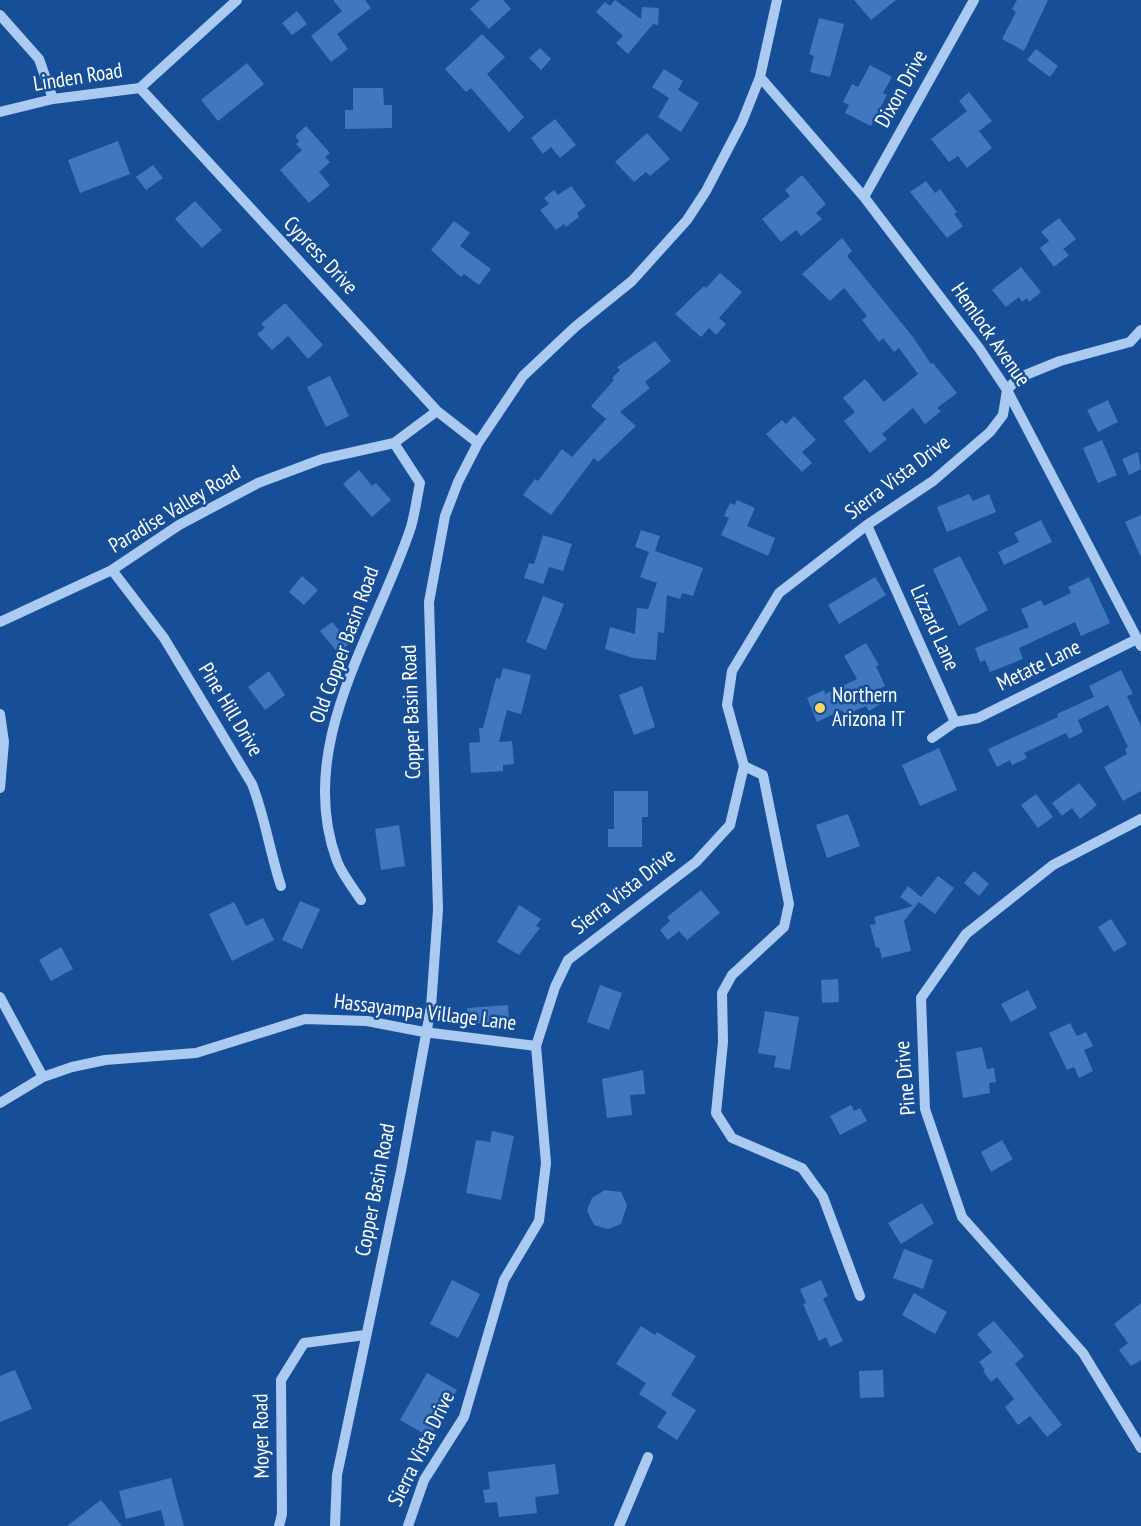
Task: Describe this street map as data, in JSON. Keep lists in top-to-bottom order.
{
  "streets": {
    "street": [
      "Linden Road",
      "Dixon Drive",
      "Cypress Drive",
      "Hemlock Avenue",
      "Sierra Vista Drive",
      "Paradise Valley Road",
      "Lizzard Lane",
      "Old Copper Basin Road",
      "Metate Lane",
      "Pine Hill Drive",
      "Copper Basin Road",
      "Hassayampa Village Lane",
      "Pine Drive",
      "Moyer Road"
    ]
  },
  "crossings": [
    ["Linden Road", "Cypress Drive"],
    ["Dixon Drive", "Hemlock Avenue"],
    ["Cypress Drive", "Paradise Valley Road"],
    ["Cypress Drive", "Copper Basin Road"],
    ["Hemlock Avenue", "Sierra Vista Drive"],
    ["Hemlock Avenue", "Metate Lane"],
    ["Hemlock Avenue", "Copper Basin Road"],
    ["Sierra Vista Drive", "Lizzard Lane"],
    ["Sierra Vista Drive", "Hassayampa Village Lane"],
    ["Paradise Valley Road", "Old Copper Basin Road"],
    ["Paradise Valley Road", "Pine Hill Drive"],
    ["Lizzard Lane", "Metate Lane"],
    ["Copper Basin Road", "Hassayampa Village Lane"],
    ["Copper Basin Road", "Moyer Road"]
  ],
  "places": ["Northern Arizona IT"]
}
